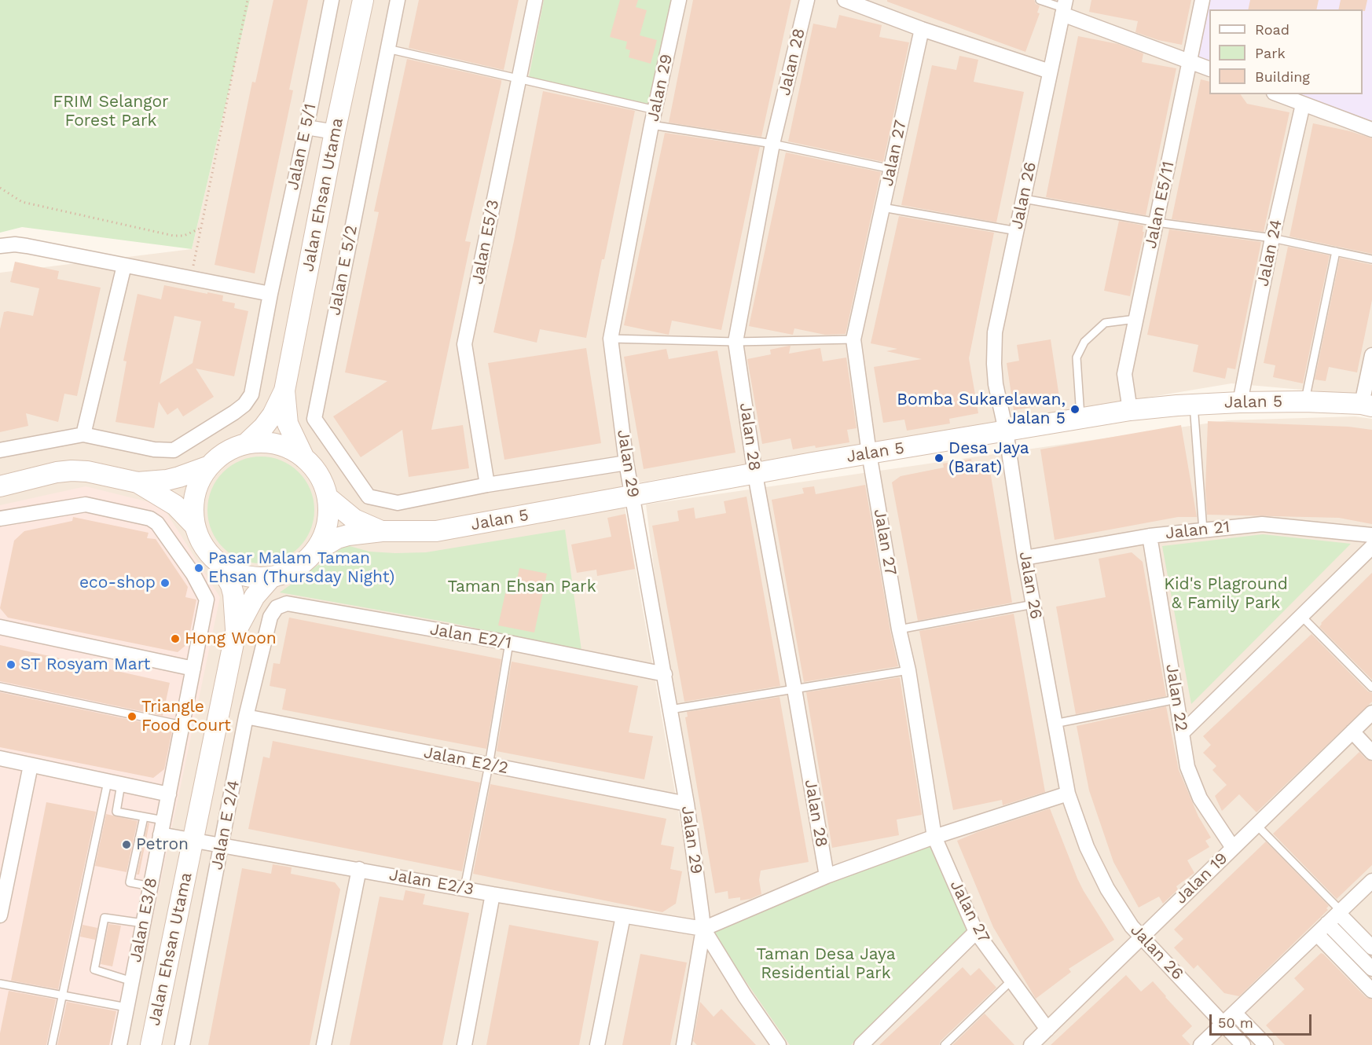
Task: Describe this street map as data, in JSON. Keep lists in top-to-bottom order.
{
  "streets": {
    "street": [
      "Jalan 28",
      "Jalan 29",
      "Jalan E 5/1",
      "Jalan 27",
      "Jalan Ehsan Utama",
      "Jalan 26",
      "Jalan E5/11",
      "Jalan E5/3",
      "Jalan 24",
      "Jalan E 5/2",
      "Jalan 5",
      "Jalan 21",
      "Jalan E2/1",
      "Jalan 22",
      "Jalan E2/2",
      "Jalan E 2/4",
      "Jalan 19",
      "Jalan E2/3",
      "Jalan E3/8"
    ]
  },
  "crossings": [
    ["Jalan 28", "Jalan 5"],
    ["Jalan 29", "Jalan 5"],
    ["Jalan 29", "Jalan E2/1"],
    ["Jalan 29", "Jalan E2/2"],
    ["Jalan 29", "Jalan E2/3"],
    ["Jalan 27", "Jalan 5"],
    ["Jalan 27", "Jalan 19"],
    ["Jalan Ehsan Utama", "Jalan 5"],
    ["Jalan Ehsan Utama", "Jalan E2/3"],
    ["Jalan 26", "Jalan 5"],
    ["Jalan 26", "Jalan 21"],
    ["Jalan 26", "Jalan 19"],
    ["Jalan E5/11", "Jalan 5"],
    ["Jalan E5/3", "Jalan E 5/2"],
    ["Jalan 24", "Jalan 5"],
    ["Jalan 21", "Jalan 22"],
    ["Jalan E2/1", "Jalan E 2/4"],
    ["Jalan 22", "Jalan 19"],
    ["Jalan E2/2", "Jalan E 2/4"],
    ["Jalan E 2/4", "Jalan E2/3"],
    ["Jalan E2/3", "Jalan E3/8"]
  ],
  "parks": [
    "FRIM Selangor Forest Park",
    "Kid's Plaground & Family Park",
    "Taman Ehsan Park",
    "Taman Desa Jaya Residential Park"
  ],
  "places": [
    "Bomba Sukarelawan, Jalan 5",
    "Desa Jaya (Barat)",
    "Pasar Malam Taman Ehsan (Thursday Night)",
    "eco-shop",
    "Hong Woon",
    "ST Rosyam Mart",
    "Triangle Food Court",
    "Petron"
  ],
  "legend": ["Road", "Park", "Building"],
  "scale_bar": "50 m"
}
